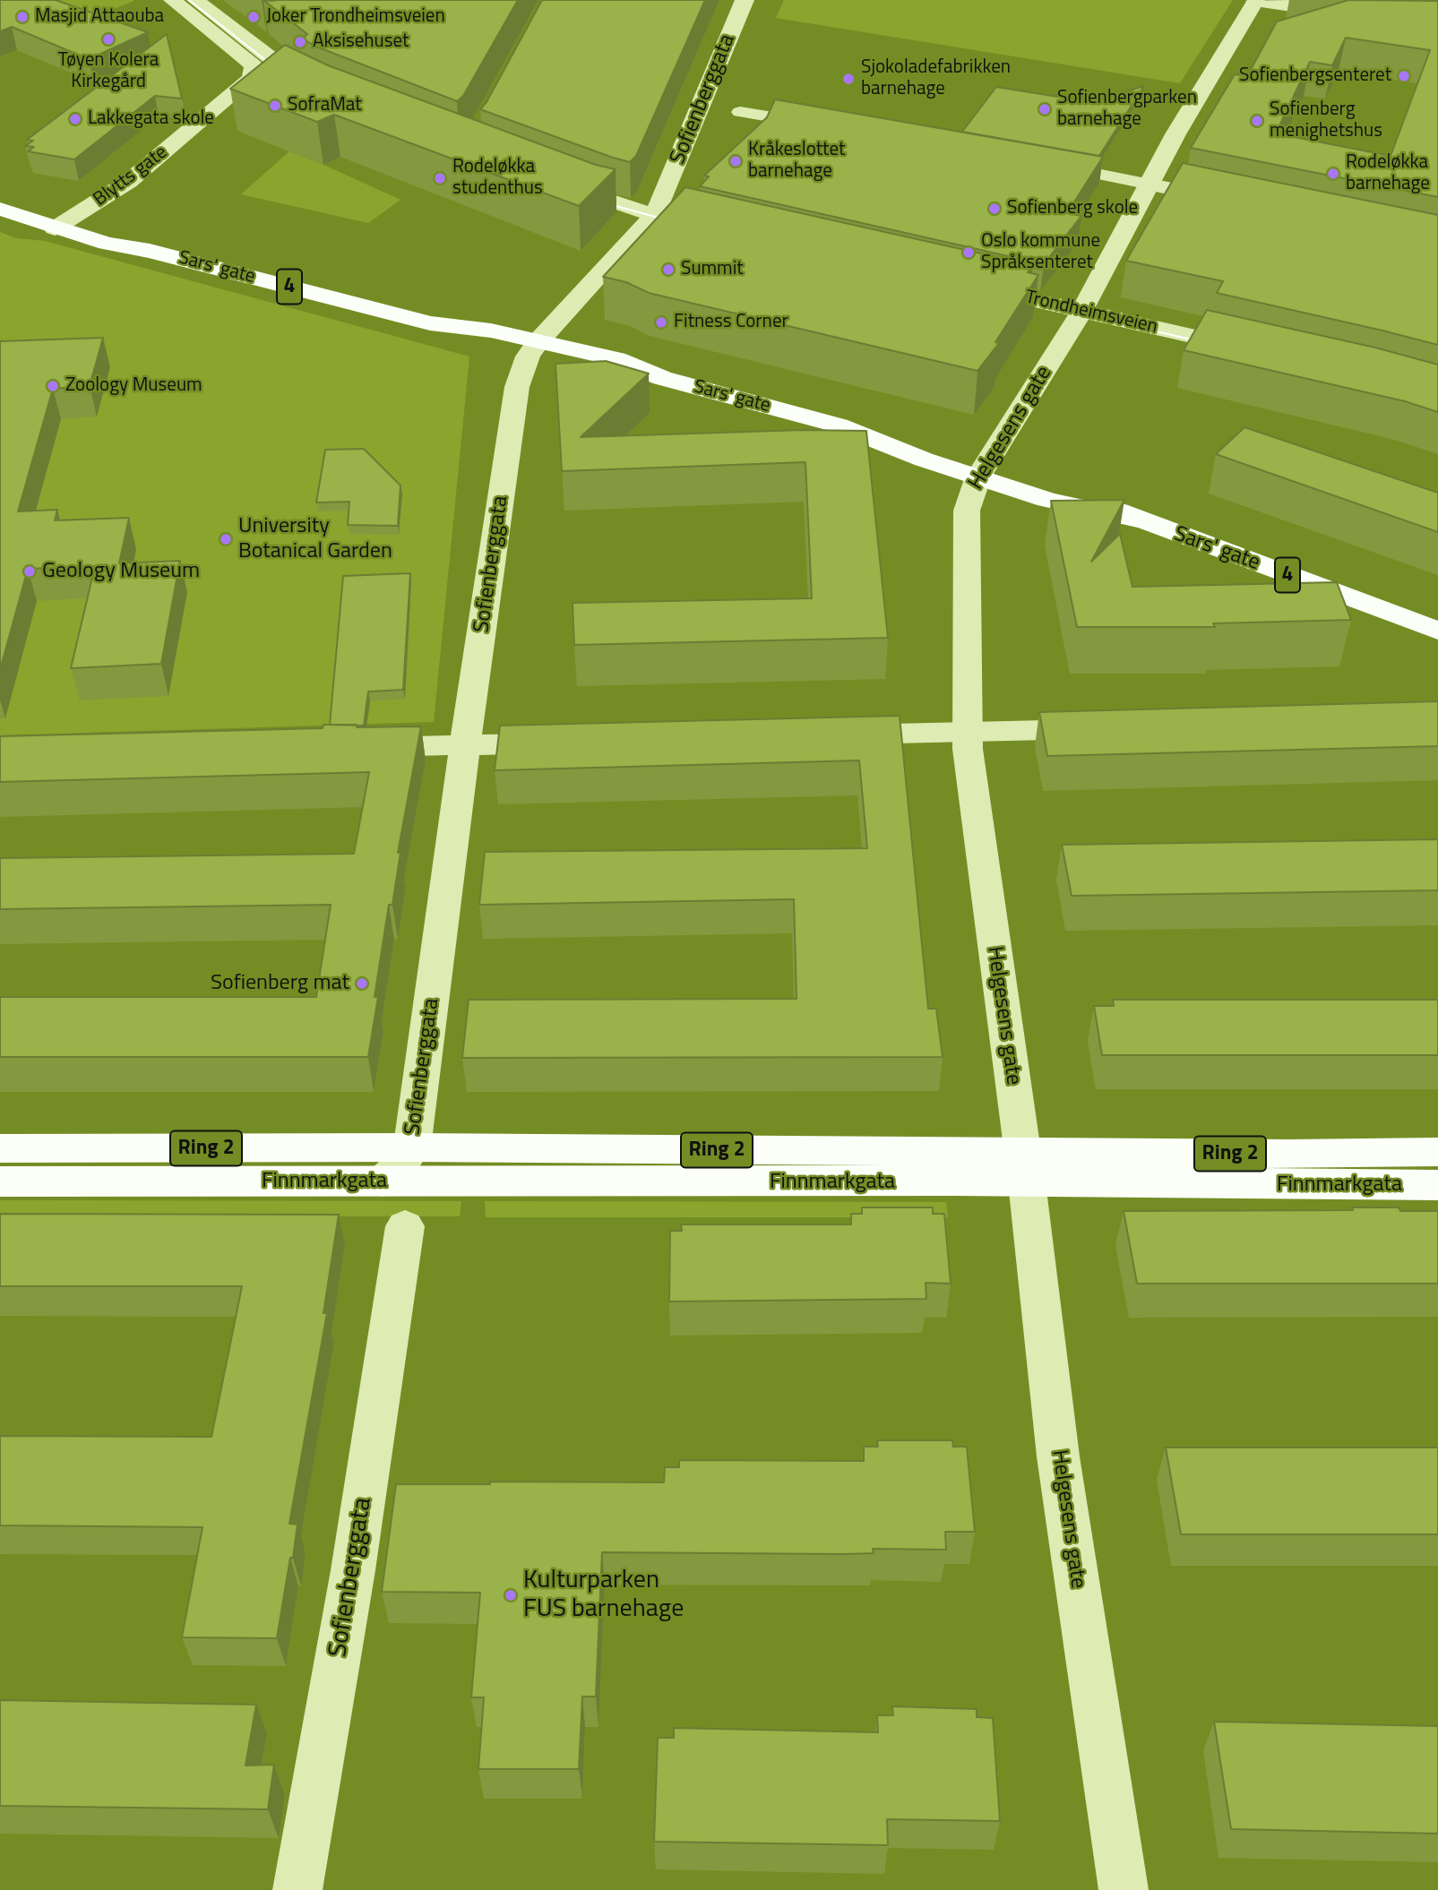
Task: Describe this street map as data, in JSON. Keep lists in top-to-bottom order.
{
  "streets": {
    "main road": [
      "Sars' gate",
      "4",
      "Ring 2",
      "Finnmarkgata"
    ],
    "street": [
      "Sofienberggata",
      "Blytts gate",
      "Trondheimsveien",
      "Helgesens gate"
    ]
  },
  "crossings": [
    ["Sofienberggata", "Sars' gate"],
    ["Sofienberggata", "Finnmarkgata"],
    ["Blytts gate", "Sars' gate"],
    ["Sars' gate", "Helgesens gate"],
    ["Trondheimsveien", "Helgesens gate"],
    ["Helgesens gate", "Finnmarkgata"]
  ],
  "places": [
    "Masjid Attaouba",
    "Joker Trondheimsveien",
    "Tøyen Kolera Kirkegård",
    "Aksisehuset",
    "Sofienbergsenteret",
    "Sjokoladefabrikken barnehage",
    "SofraMat",
    "Sofienbergparken barnehage",
    "Lakkegata skole",
    "Sofienberg menighetshus",
    "Kråkeslottet barnehage",
    "Rodeløkka barnehage",
    "Rodeløkka studenthus",
    "Sofienberg skole",
    "Oslo kommune Språksenteret",
    "Summit",
    "Fitness Corner",
    "Zoology Museum",
    "University Botanical Garden",
    "Geology Museum",
    "Sofienberg mat",
    "Kulturparken FUS barnehage"
  ]
}
